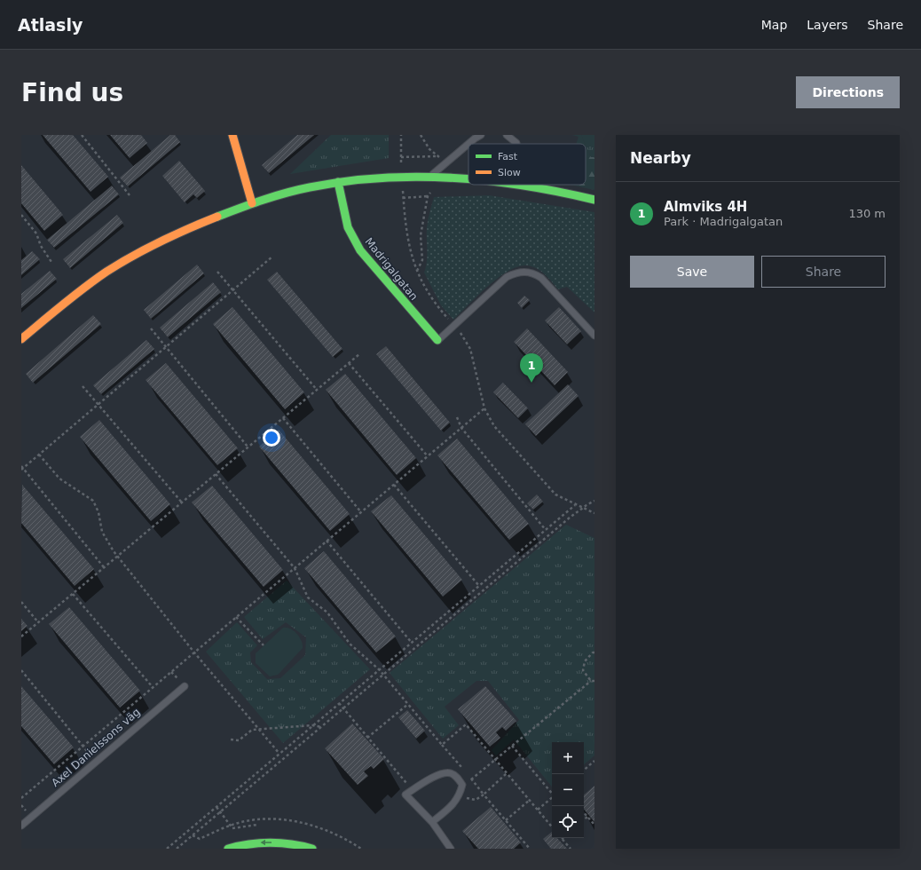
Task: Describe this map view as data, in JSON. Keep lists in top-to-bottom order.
{
  "streets": {
    "street": ["Madrigalgatan"],
    "lane": ["Axel Danielssons väg"]
  },
  "legend": ["Fast", "Slow"],
  "page": {
    "header": "Atlasly",
    "nav": ["Map", "Layers", "Share"],
    "buttons": [
      "Directions",
      ["Save", "Share"]
    ],
    "title": "Find us",
    "heading": "Nearby",
    "list": [
      {
        "mark": "1",
        "name": "Almviks 4H",
        "note": "Park · Madrigalgatan",
        "value": "130 m"
      }
    ],
    "pins": "1",
    "map_buttons": ["+", "−"]
  }
}
